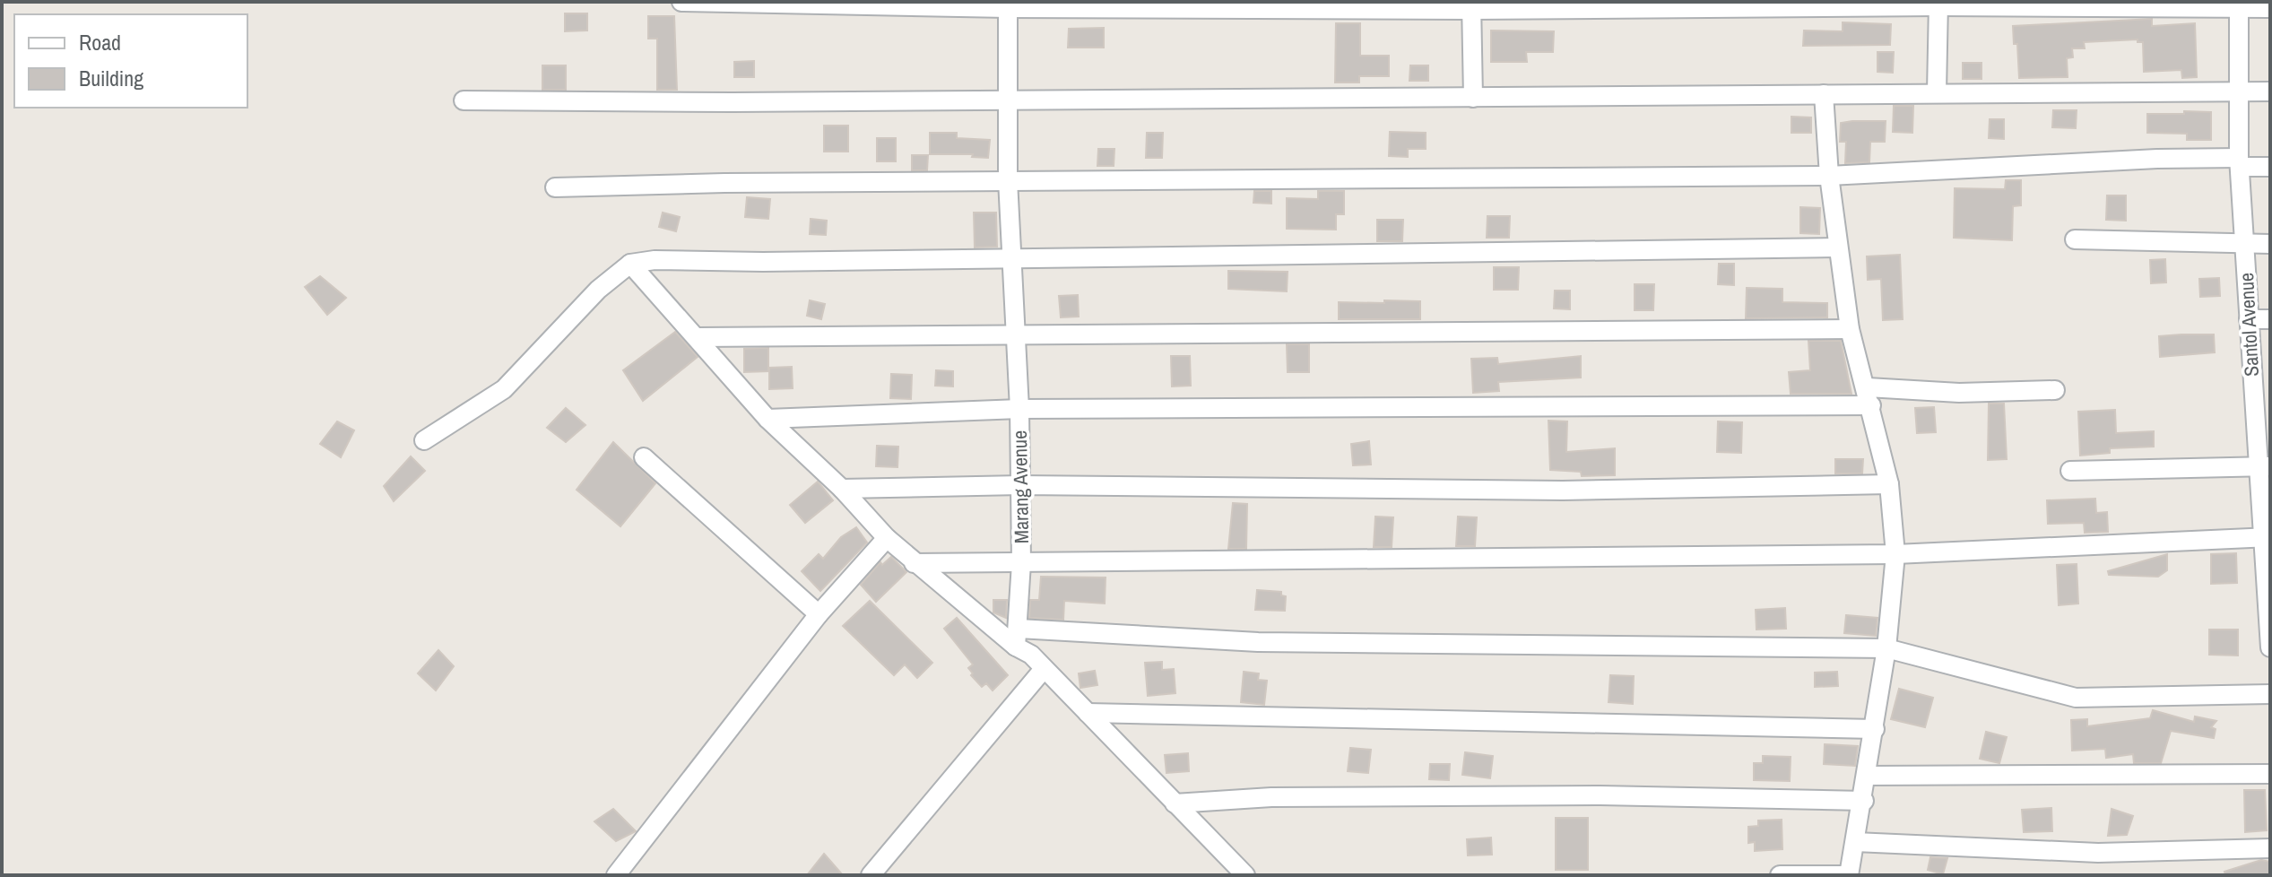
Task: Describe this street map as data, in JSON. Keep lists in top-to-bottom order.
{
  "streets": {
    "street": ["Santol Avenue", "Marang Avenue"]
  },
  "legend": ["Road", "Building"]
}
